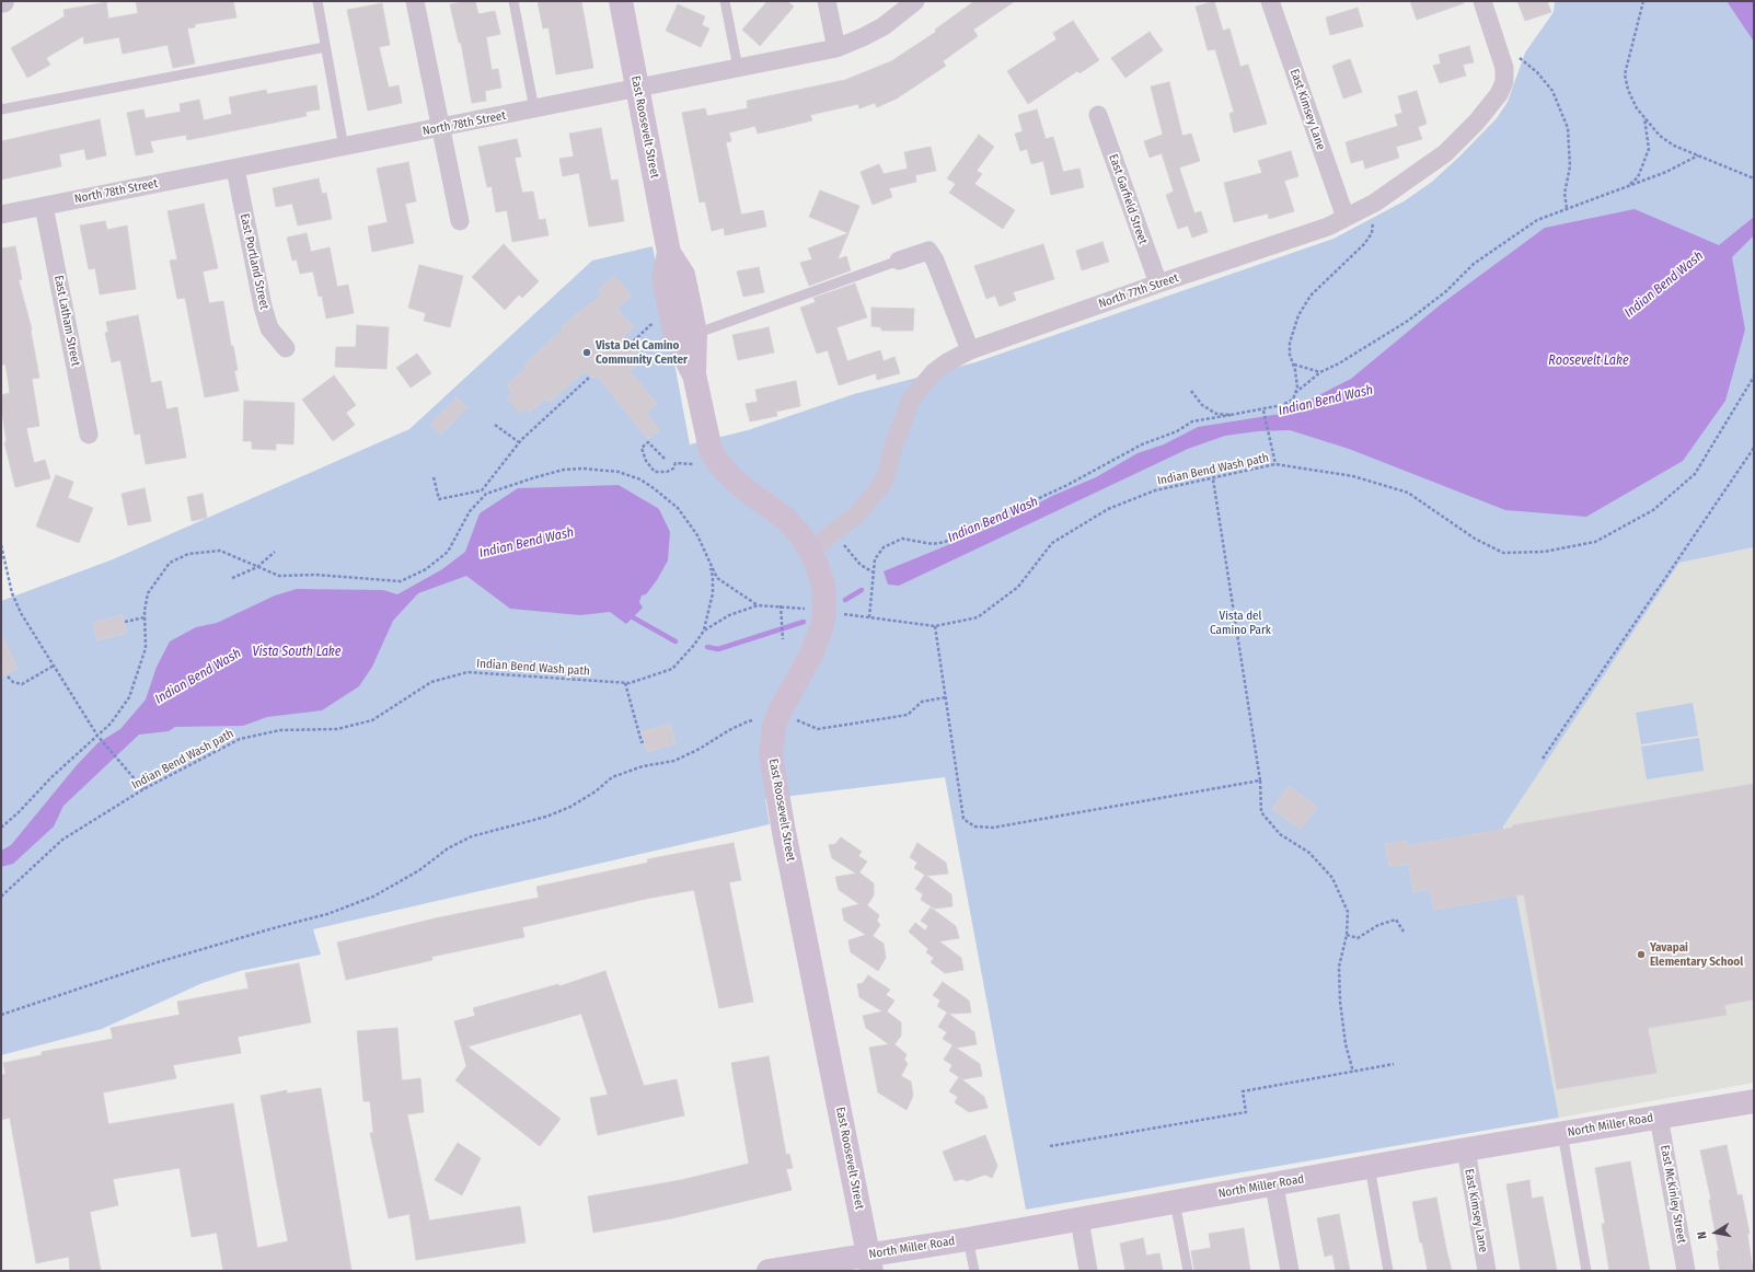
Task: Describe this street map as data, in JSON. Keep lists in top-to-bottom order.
{
  "streets": {
    "street": [
      "East Kimsey Lane",
      "North 78th Street",
      "East Roosevelt Street",
      "East Garfield Street",
      "East Portland Street",
      "North 77th Street",
      "East Latham Street",
      "North Miller Road",
      "East McKinley Street"
    ],
    "path": ["Indian Bend Wash path"]
  },
  "crossings": [
    ["East Kimsey Lane", "North 77th Street"],
    ["East Kimsey Lane", "North Miller Road"],
    ["North 78th Street", "East Roosevelt Street"],
    ["North 78th Street", "East Portland Street"],
    ["North 78th Street", "East Latham Street"],
    ["East Roosevelt Street", "North 77th Street"],
    ["East Roosevelt Street", "North Miller Road"],
    ["East Garfield Street", "North 77th Street"],
    ["North Miller Road", "East McKinley Street"]
  ],
  "water": ["Indian Bend Wash", "Roosevelt Lake", "Vista South Lake"],
  "parks": ["Vista del Camino Park"],
  "places": ["Vista Del Camino Community Center", "Yavapai Elementary School"],
  "north": "left"
}
